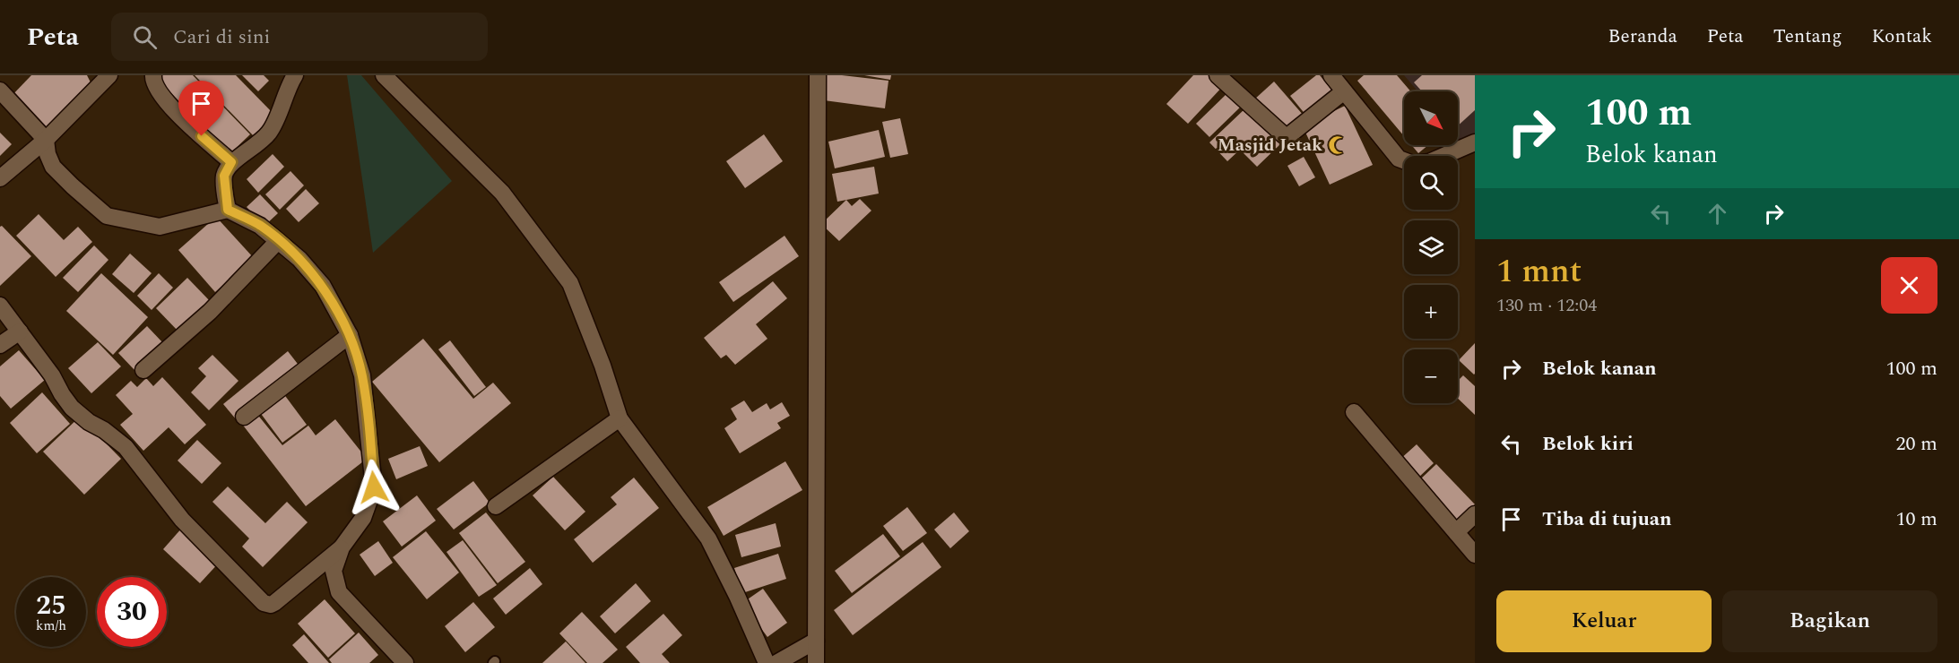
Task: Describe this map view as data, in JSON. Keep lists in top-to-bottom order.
{
  "places": {
    "mosque": ["Masjid Jetak"]
  },
  "north": "bottom right",
  "page": {
    "header": "Peta",
    "search": "Cari di sini",
    "nav": [
      "Beranda",
      "Peta",
      "Tentang",
      "Kontak"
    ],
    "turn": ["100 m", "Belok kanan"],
    "map_buttons": ["+", "−"],
    "heading": ["1 mnt", "130 m · 12:04"],
    "list": [
      {
        "name": "Belok kanan",
        "value": "100 m"
      },
      {
        "name": "Belok kiri",
        "value": "20 m"
      },
      {
        "name": "Tiba di tujuan",
        "value": "10 m"
      }
    ],
    "speed": "25 km/h",
    "limit": "30",
    "buttons": ["Keluar", "Bagikan"]
  }
}
